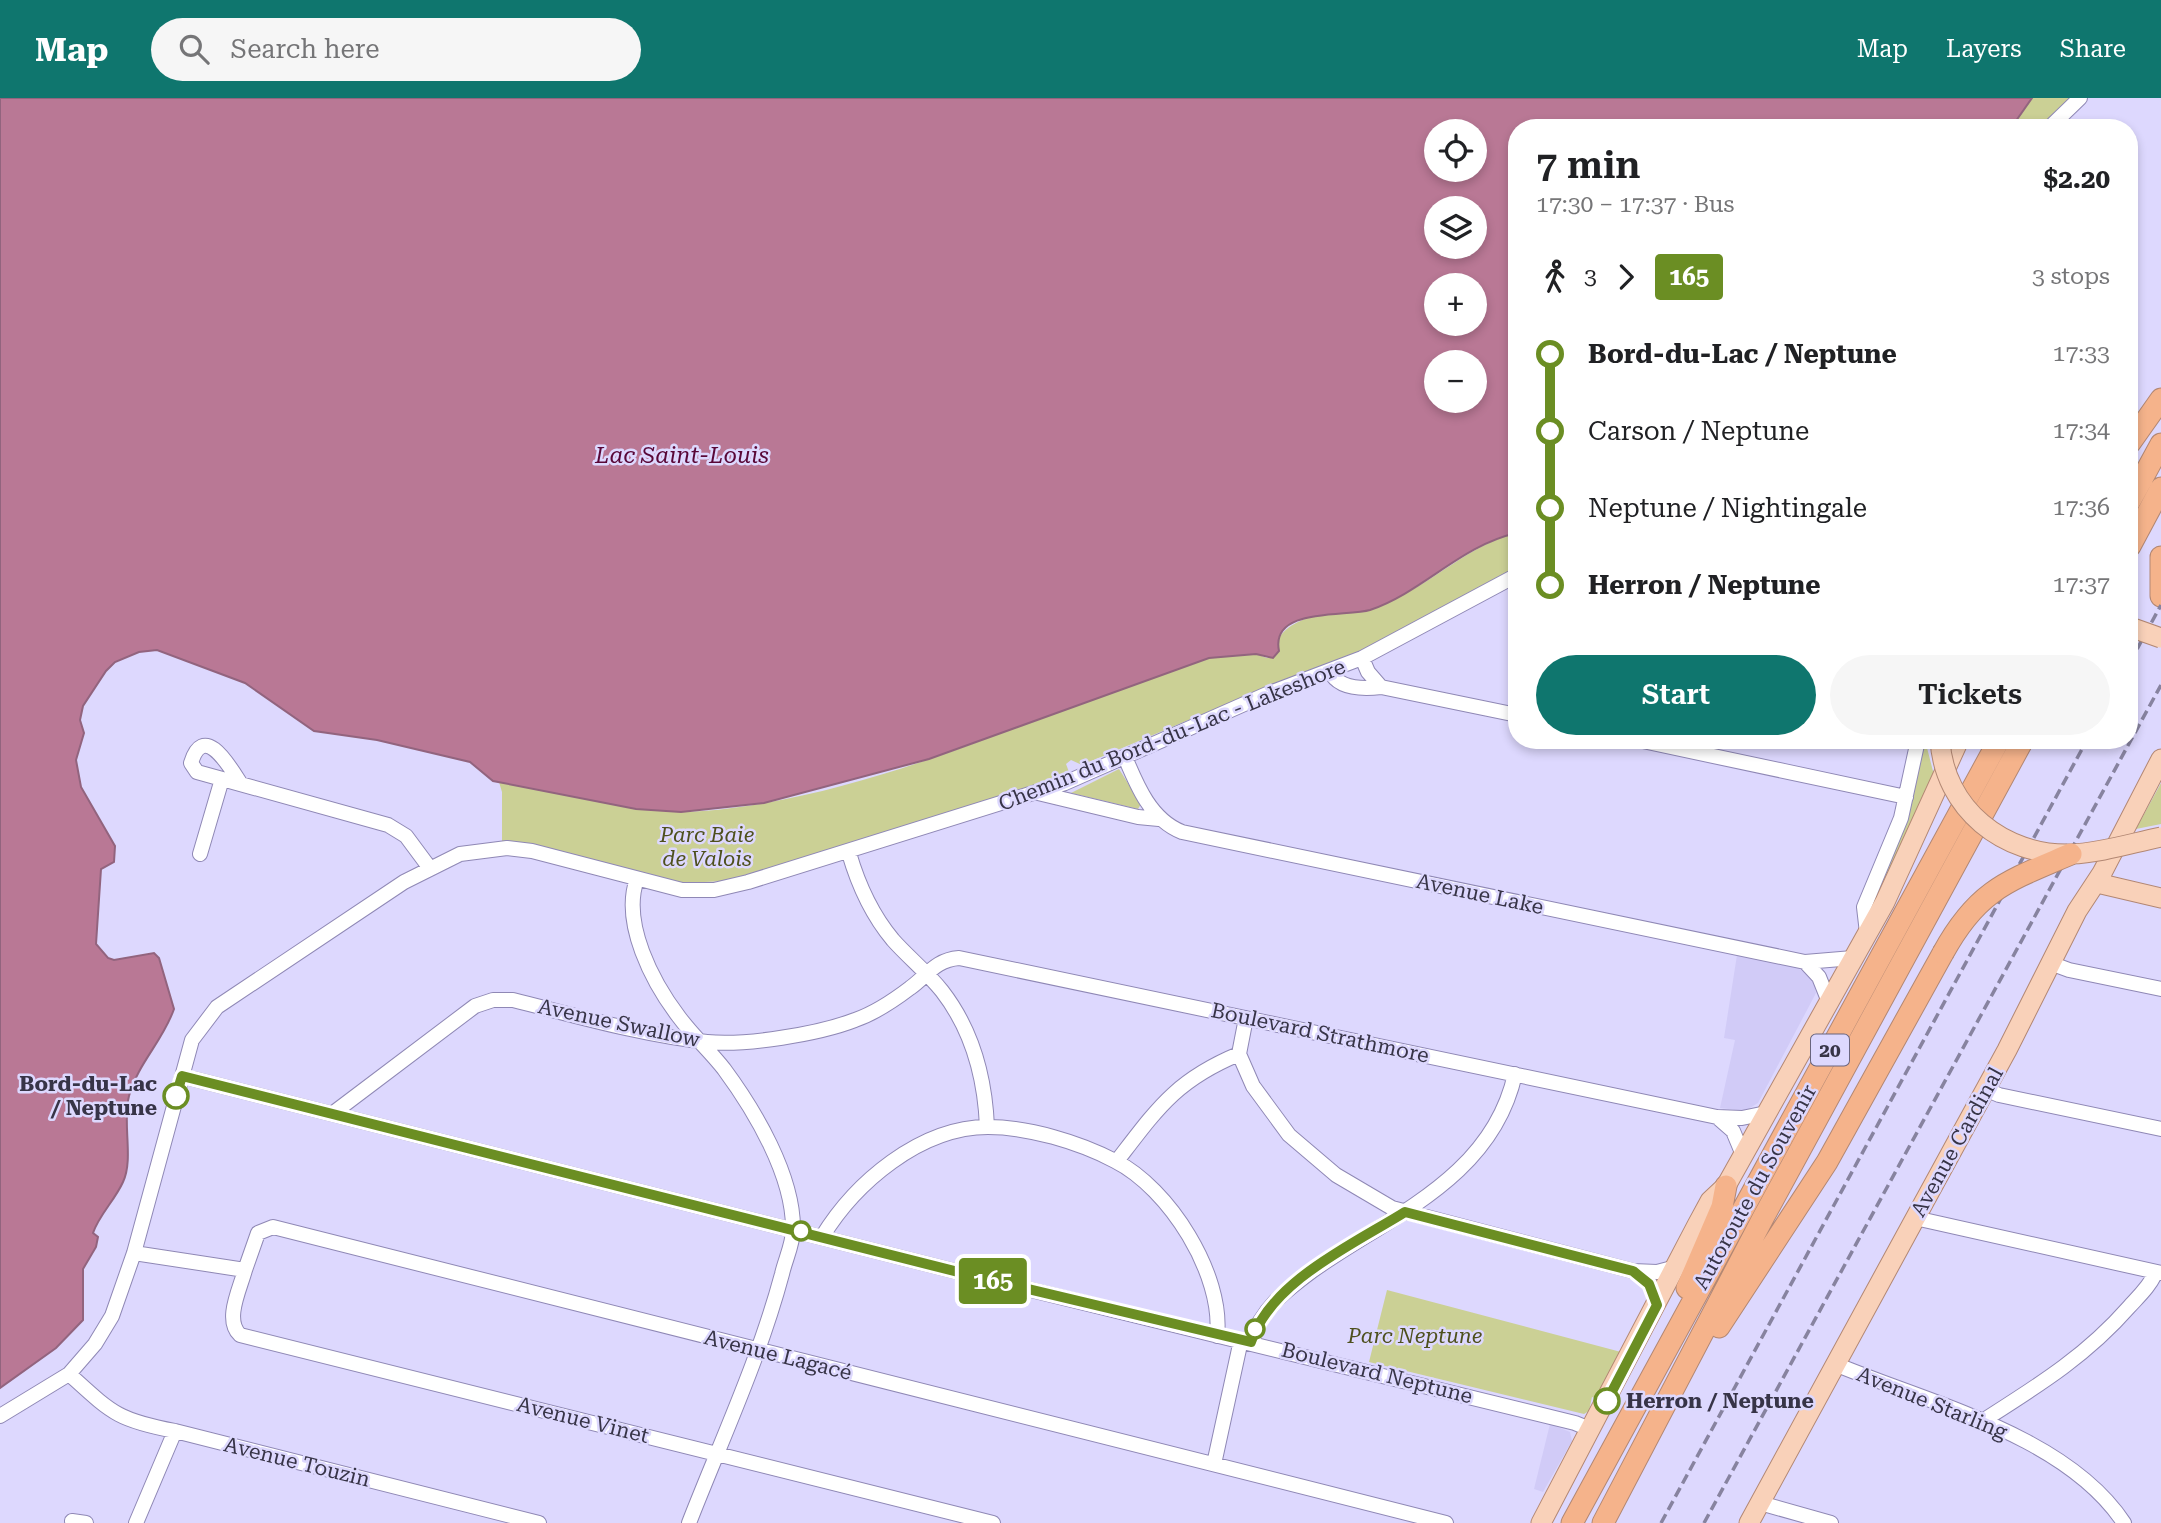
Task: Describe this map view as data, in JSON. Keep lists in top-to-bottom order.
{
  "streets": {
    "highway": ["20", "Autoroute du Souvenir"],
    "main road": ["Avenue Cardinal"],
    "street": [
      "Chemin du Bord-du-Lac - Lakeshore",
      "Avenue Lake",
      "Avenue Swallow",
      "Boulevard Strathmore",
      "Avenue Lagacé",
      "Boulevard Neptune",
      "Avenue Starling",
      "Avenue Vinet",
      "Avenue Touzin"
    ]
  },
  "crossings": [
    ["Chemin du Bord-du-Lac - Lakeshore", "Avenue Lake"],
    ["Chemin du Bord-du-Lac - Lakeshore", "Boulevard Neptune"],
    ["Chemin du Bord-du-Lac - Lakeshore", "Avenue Touzin"],
    ["Avenue Swallow", "Boulevard Strathmore"],
    ["Avenue Swallow", "Boulevard Neptune"],
    ["Avenue Cardinal", "Avenue Starling"],
    ["Avenue Lagacé", "Avenue Vinet"]
  ],
  "water": ["Lac Saint-Louis"],
  "parks": ["Parc Baie de Valois", "Parc Neptune"],
  "places": ["Bord-du-Lac / Neptune", "Herron / Neptune"],
  "lines": ["bus line 165"],
  "page": {
    "header": "Map",
    "search": "Search here",
    "nav": ["Map", "Layers", "Share"],
    "on_map": "165",
    "map_buttons": ["+", "−"],
    "heading": ["7 min", "17:30 – 17:37 · Bus", "$2.20"],
    "legs": ["3", "165", "3 stops"],
    "list": [
      {
        "name": "Bord-du-Lac / Neptune",
        "value": "17:33"
      },
      {
        "name": "Carson / Neptune",
        "value": "17:34"
      },
      {
        "name": "Neptune / Nightingale",
        "value": "17:36"
      },
      {
        "name": "Herron / Neptune",
        "value": "17:37"
      }
    ],
    "buttons": ["Start", "Tickets"]
  }
}
